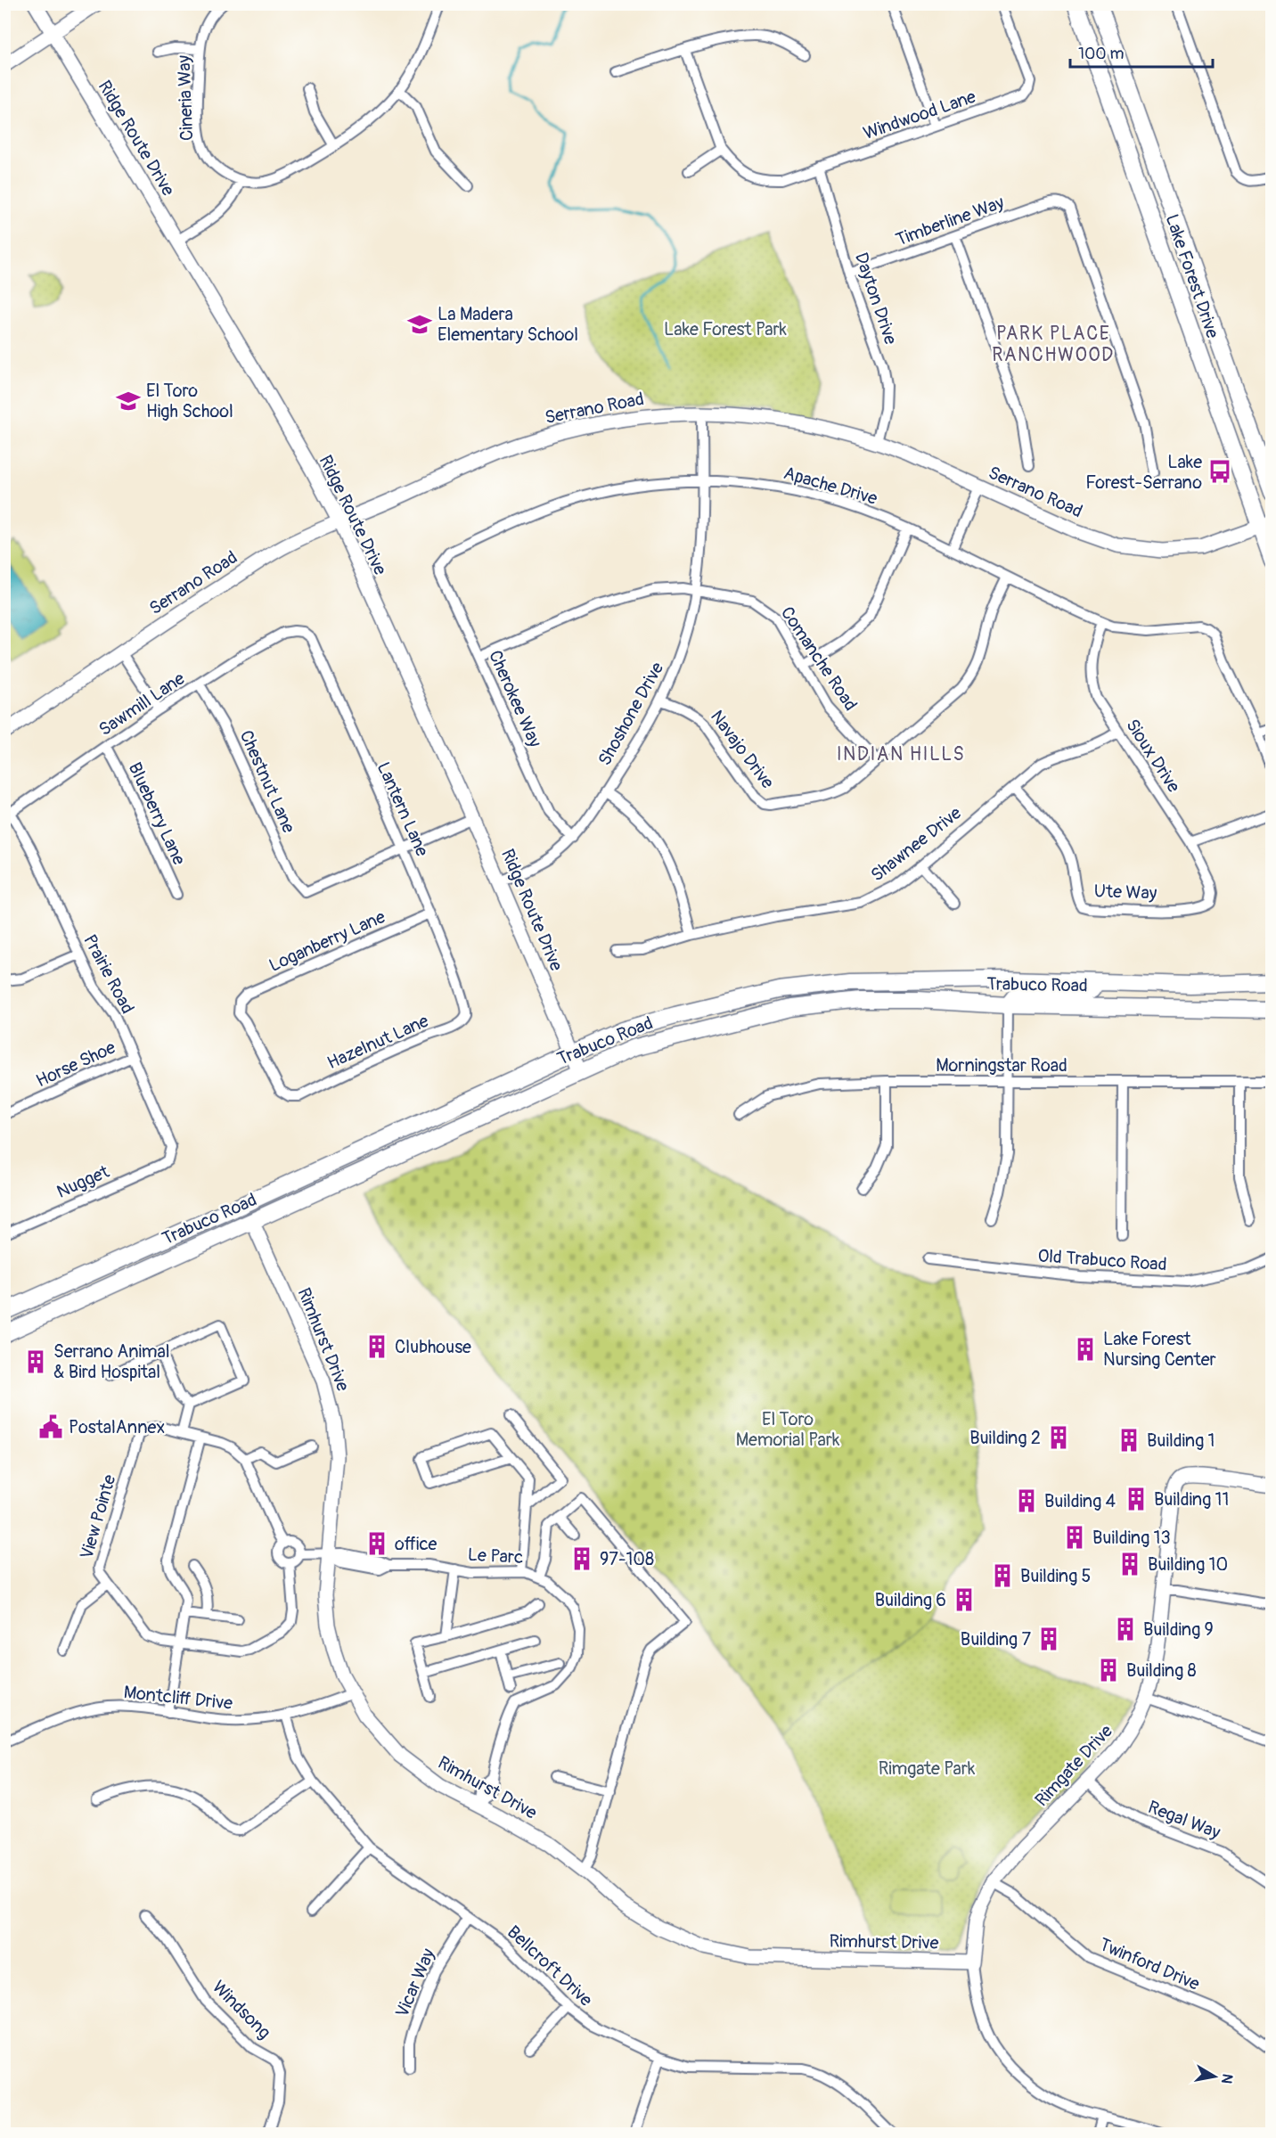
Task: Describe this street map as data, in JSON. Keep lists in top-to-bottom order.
{
  "streets": {
    "main road": ["Lake Forest Drive", "Trabuco Road"],
    "street": [
      "Cineria Way",
      "Windwood Lane",
      "Ridge Route Drive",
      "Timberline Way",
      "Dayton Drive",
      "Serrano Road",
      "Apache Drive",
      "Comanche Road",
      "Cherokee Way",
      "Sawmill Lane",
      "Shoshone Drive",
      "Navajo Drive",
      "Sioux Drive",
      "Chestnut Lane",
      "Lantern Lane",
      "Blueberry Lane",
      "Shawnee Drive",
      "Ute Way",
      "Loganberry Lane",
      "Prairie Road",
      "Hazelnut Lane",
      "Horse Shoe",
      "Morningstar Road",
      "Nugget",
      "Old Trabuco Road",
      "Rimhurst Drive",
      "View Pointe",
      "Le Parc",
      "Montcliff Drive",
      "Rimgate Drive",
      "Regal Way",
      "Twinford Drive",
      "Bellcroft Drive",
      "Vicar Way",
      "Windsong"
    ]
  },
  "crossings": [
    ["Windwood Lane", "Dayton Drive"],
    ["Ridge Route Drive", "Serrano Road"],
    ["Ridge Route Drive", "Shoshone Drive"],
    ["Ridge Route Drive", "Trabuco Road"],
    ["Timberline Way", "Dayton Drive"],
    ["Lake Forest Drive", "Serrano Road"],
    ["Dayton Drive", "Serrano Road"],
    ["Serrano Road", "Shoshone Drive"],
    ["Apache Drive", "Cherokee Way"],
    ["Apache Drive", "Shoshone Drive"],
    ["Apache Drive", "Navajo Drive"],
    ["Apache Drive", "Sioux Drive"],
    ["Comanche Road", "Cherokee Way"],
    ["Comanche Road", "Shoshone Drive"],
    ["Comanche Road", "Navajo Drive"],
    ["Cherokee Way", "Shoshone Drive"],
    ["Sawmill Lane", "Chestnut Lane"],
    ["Sawmill Lane", "Lantern Lane"],
    ["Sawmill Lane", "Blueberry Lane"],
    ["Sawmill Lane", "Prairie Road"],
    ["Shoshone Drive", "Navajo Drive"],
    ["Sioux Drive", "Shawnee Drive"],
    ["Sioux Drive", "Ute Way"],
    ["Chestnut Lane", "Lantern Lane"],
    ["Lantern Lane", "Loganberry Lane"],
    ["Lantern Lane", "Hazelnut Lane"],
    ["Shawnee Drive", "Ute Way"],
    ["Loganberry Lane", "Hazelnut Lane"],
    ["Prairie Road", "Horse Shoe"],
    ["Prairie Road", "Nugget"],
    ["Trabuco Road", "Rimhurst Drive"],
    ["Rimhurst Drive", "Le Parc"],
    ["Rimhurst Drive", "Montcliff Drive"],
    ["Rimhurst Drive", "Rimgate Drive"],
    ["View Pointe", "Le Parc"],
    ["Montcliff Drive", "Bellcroft Drive"],
    ["Rimgate Drive", "Regal Way"],
    ["Rimgate Drive", "Twinford Drive"],
    ["Bellcroft Drive", "Vicar Way"]
  ],
  "districts": ["PARK PLACE RANCHWOOD", "INDIAN HILLS"],
  "parks": ["Lake Forest Park", "El Toro Memorial Park", "Rimgate Park"],
  "places": {
    "school or university": ["La Madera Elementary School", "El Toro High School"],
    "bus stop": ["Lake Forest-Serrano"],
    "building": [
      "Clubhouse",
      "Lake Forest Nursing Center",
      "Serrano Animal & Bird Hospital",
      "Building 2",
      "Building 1",
      "Building 11",
      "Building 4",
      "Building 13",
      "office",
      "97-108",
      "Building 10",
      "Building 5",
      "Building 6",
      "Building 9",
      "Building 7",
      "Building 8"
    ],
    "public building": ["PostalAnnex"]
  },
  "scale_bar": "100 m",
  "north": "right"
}
